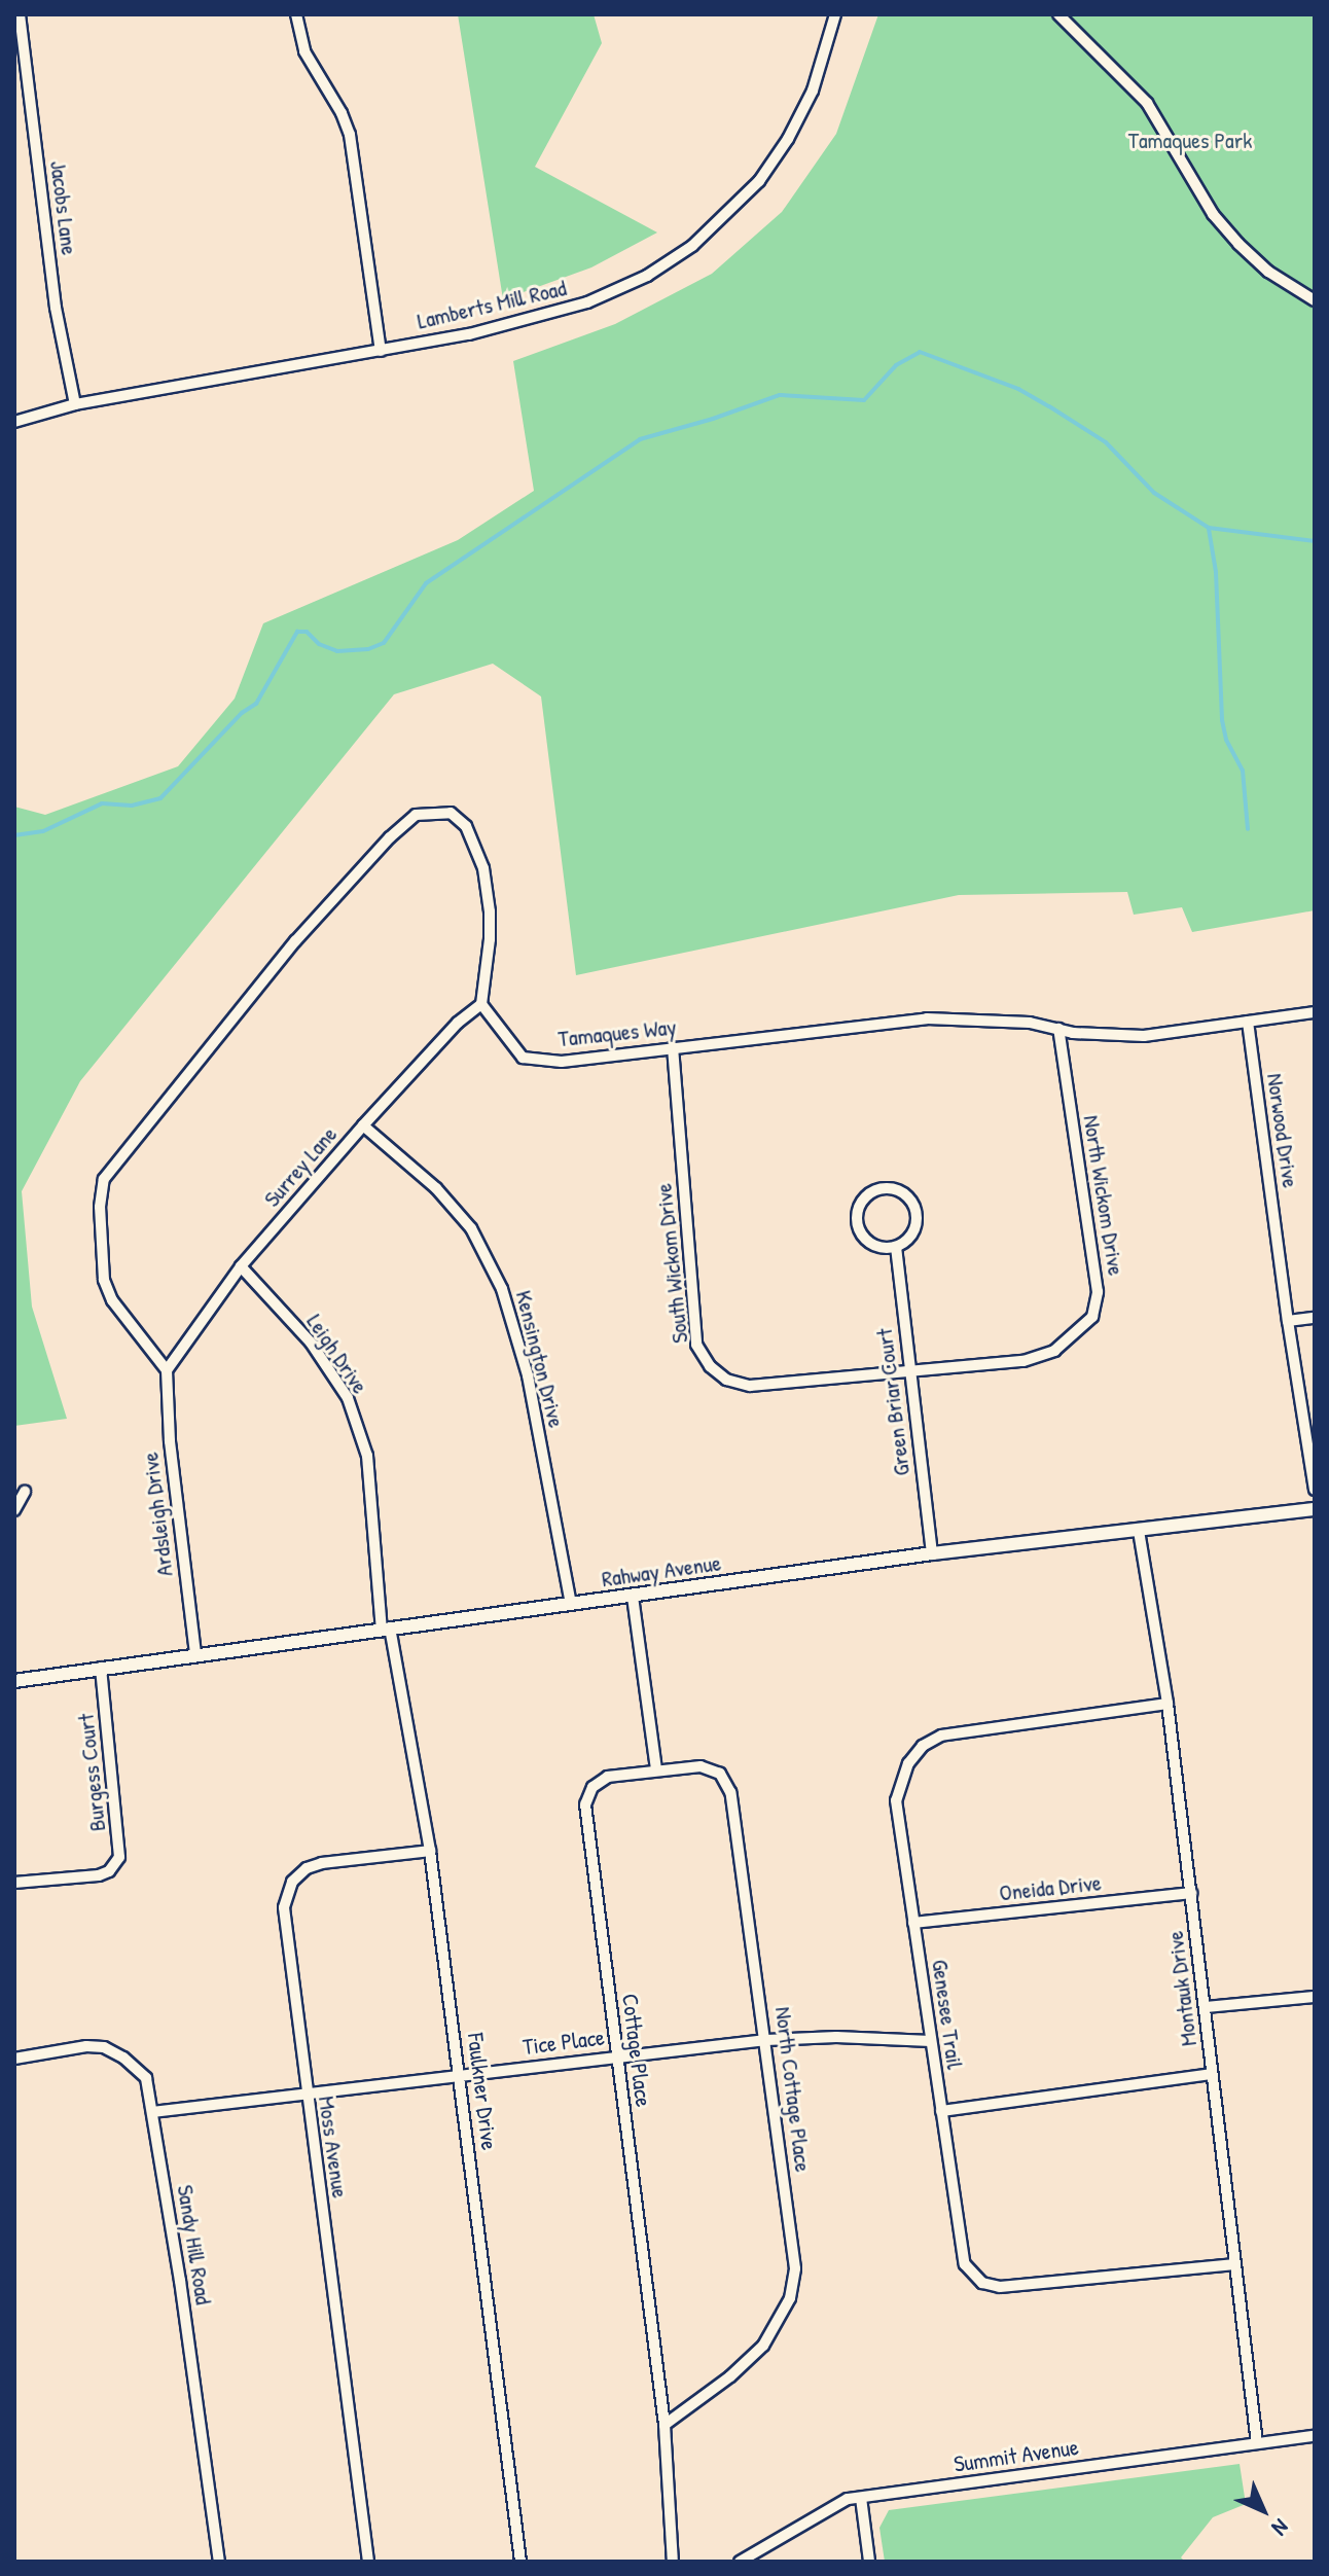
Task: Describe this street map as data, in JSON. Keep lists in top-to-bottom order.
{
  "streets": {
    "street": [
      "Jacobs Lane",
      "Lamberts Mill Road",
      "Tamaques Way",
      "Norwood Drive",
      "Surrey Lane",
      "North Wickom Drive",
      "South Wickom Drive",
      "Leigh Drive",
      "Kensington Drive",
      "Green Briar Court",
      "Ardsleigh Drive",
      "Rahway Avenue",
      "Burgess Court",
      "Oneida Drive",
      "Montauk Drive",
      "Genesee Trail",
      "Tice Place",
      "Cottage Place",
      "North Cottage Place",
      "Faulkner Drive",
      "Moss Avenue",
      "Sandy Hill Road",
      "Summit Avenue"
    ]
  },
  "crossings": [
    ["Jacobs Lane", "Lamberts Mill Road"],
    ["Tamaques Way", "Norwood Drive"],
    ["Tamaques Way", "Surrey Lane"],
    ["Tamaques Way", "North Wickom Drive"],
    ["Tamaques Way", "South Wickom Drive"],
    ["Surrey Lane", "Leigh Drive"],
    ["Surrey Lane", "Kensington Drive"],
    ["Surrey Lane", "Ardsleigh Drive"],
    ["North Wickom Drive", "South Wickom Drive"],
    ["North Wickom Drive", "Green Briar Court"],
    ["South Wickom Drive", "Green Briar Court"],
    ["Leigh Drive", "Rahway Avenue"],
    ["Leigh Drive", "Faulkner Drive"],
    ["Kensington Drive", "Rahway Avenue"],
    ["Green Briar Court", "Rahway Avenue"],
    ["Ardsleigh Drive", "Rahway Avenue"],
    ["Rahway Avenue", "Burgess Court"],
    ["Rahway Avenue", "Montauk Drive"],
    ["Rahway Avenue", "Faulkner Drive"],
    ["Oneida Drive", "Montauk Drive"],
    ["Oneida Drive", "Genesee Trail"],
    ["Montauk Drive", "Genesee Trail"],
    ["Montauk Drive", "Summit Avenue"],
    ["Genesee Trail", "Tice Place"],
    ["Tice Place", "Cottage Place"],
    ["Tice Place", "North Cottage Place"],
    ["Tice Place", "Faulkner Drive"],
    ["Tice Place", "Moss Avenue"],
    ["Tice Place", "Sandy Hill Road"],
    ["Cottage Place", "North Cottage Place"],
    ["Faulkner Drive", "Moss Avenue"]
  ],
  "parks": ["Tamaques Park"],
  "north": "bottom right"
}
